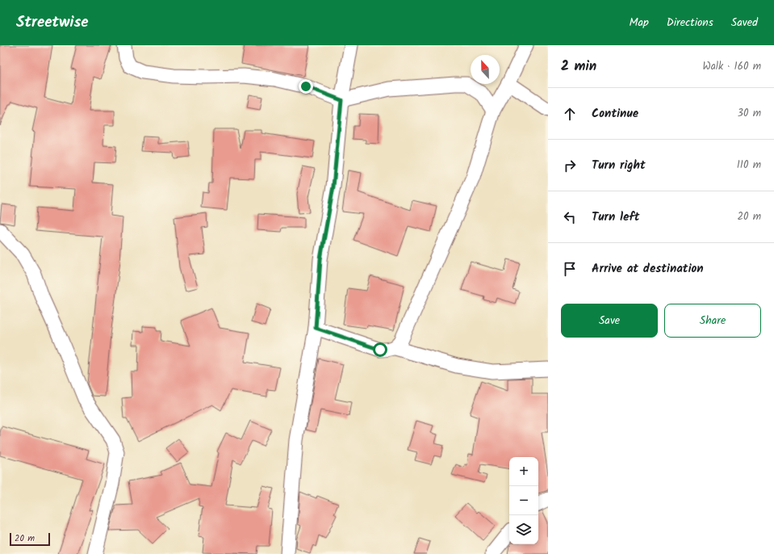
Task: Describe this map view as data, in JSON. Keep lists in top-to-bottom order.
{
  "scale_bar": "20 m",
  "north": "top",
  "page": {
    "header": "Streetwise",
    "nav": ["Map", "Directions", "Saved"],
    "heading": ["2 min", "Walk · 160 m"],
    "list": [
      ["Continue", "30 m"],
      ["Turn right", "110 m"],
      ["Turn left", "20 m"],
      "Arrive at destination"
    ],
    "buttons": ["Save", "Share"],
    "map_buttons": ["+", "−"],
    "scale": "20 m"
  }
}
